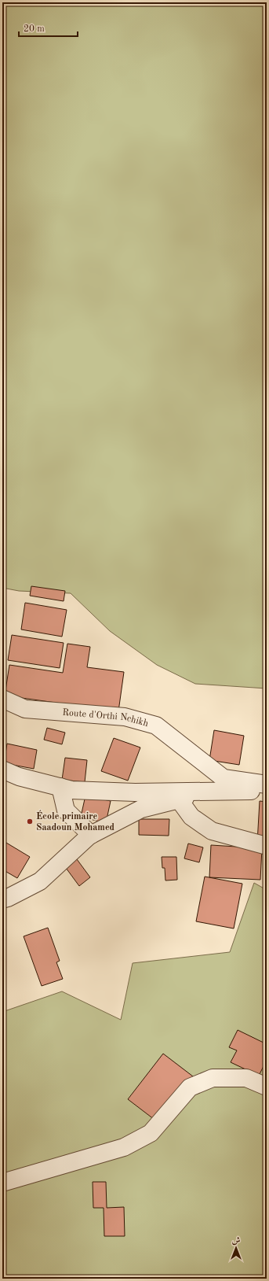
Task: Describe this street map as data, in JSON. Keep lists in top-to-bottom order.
{
  "streets": {
    "street": ["Route d'Orthi Nchikh"]
  },
  "places": ["École primaire Saadoun Mohamed"],
  "scale_bar": "20 m",
  "north": "top"
}
